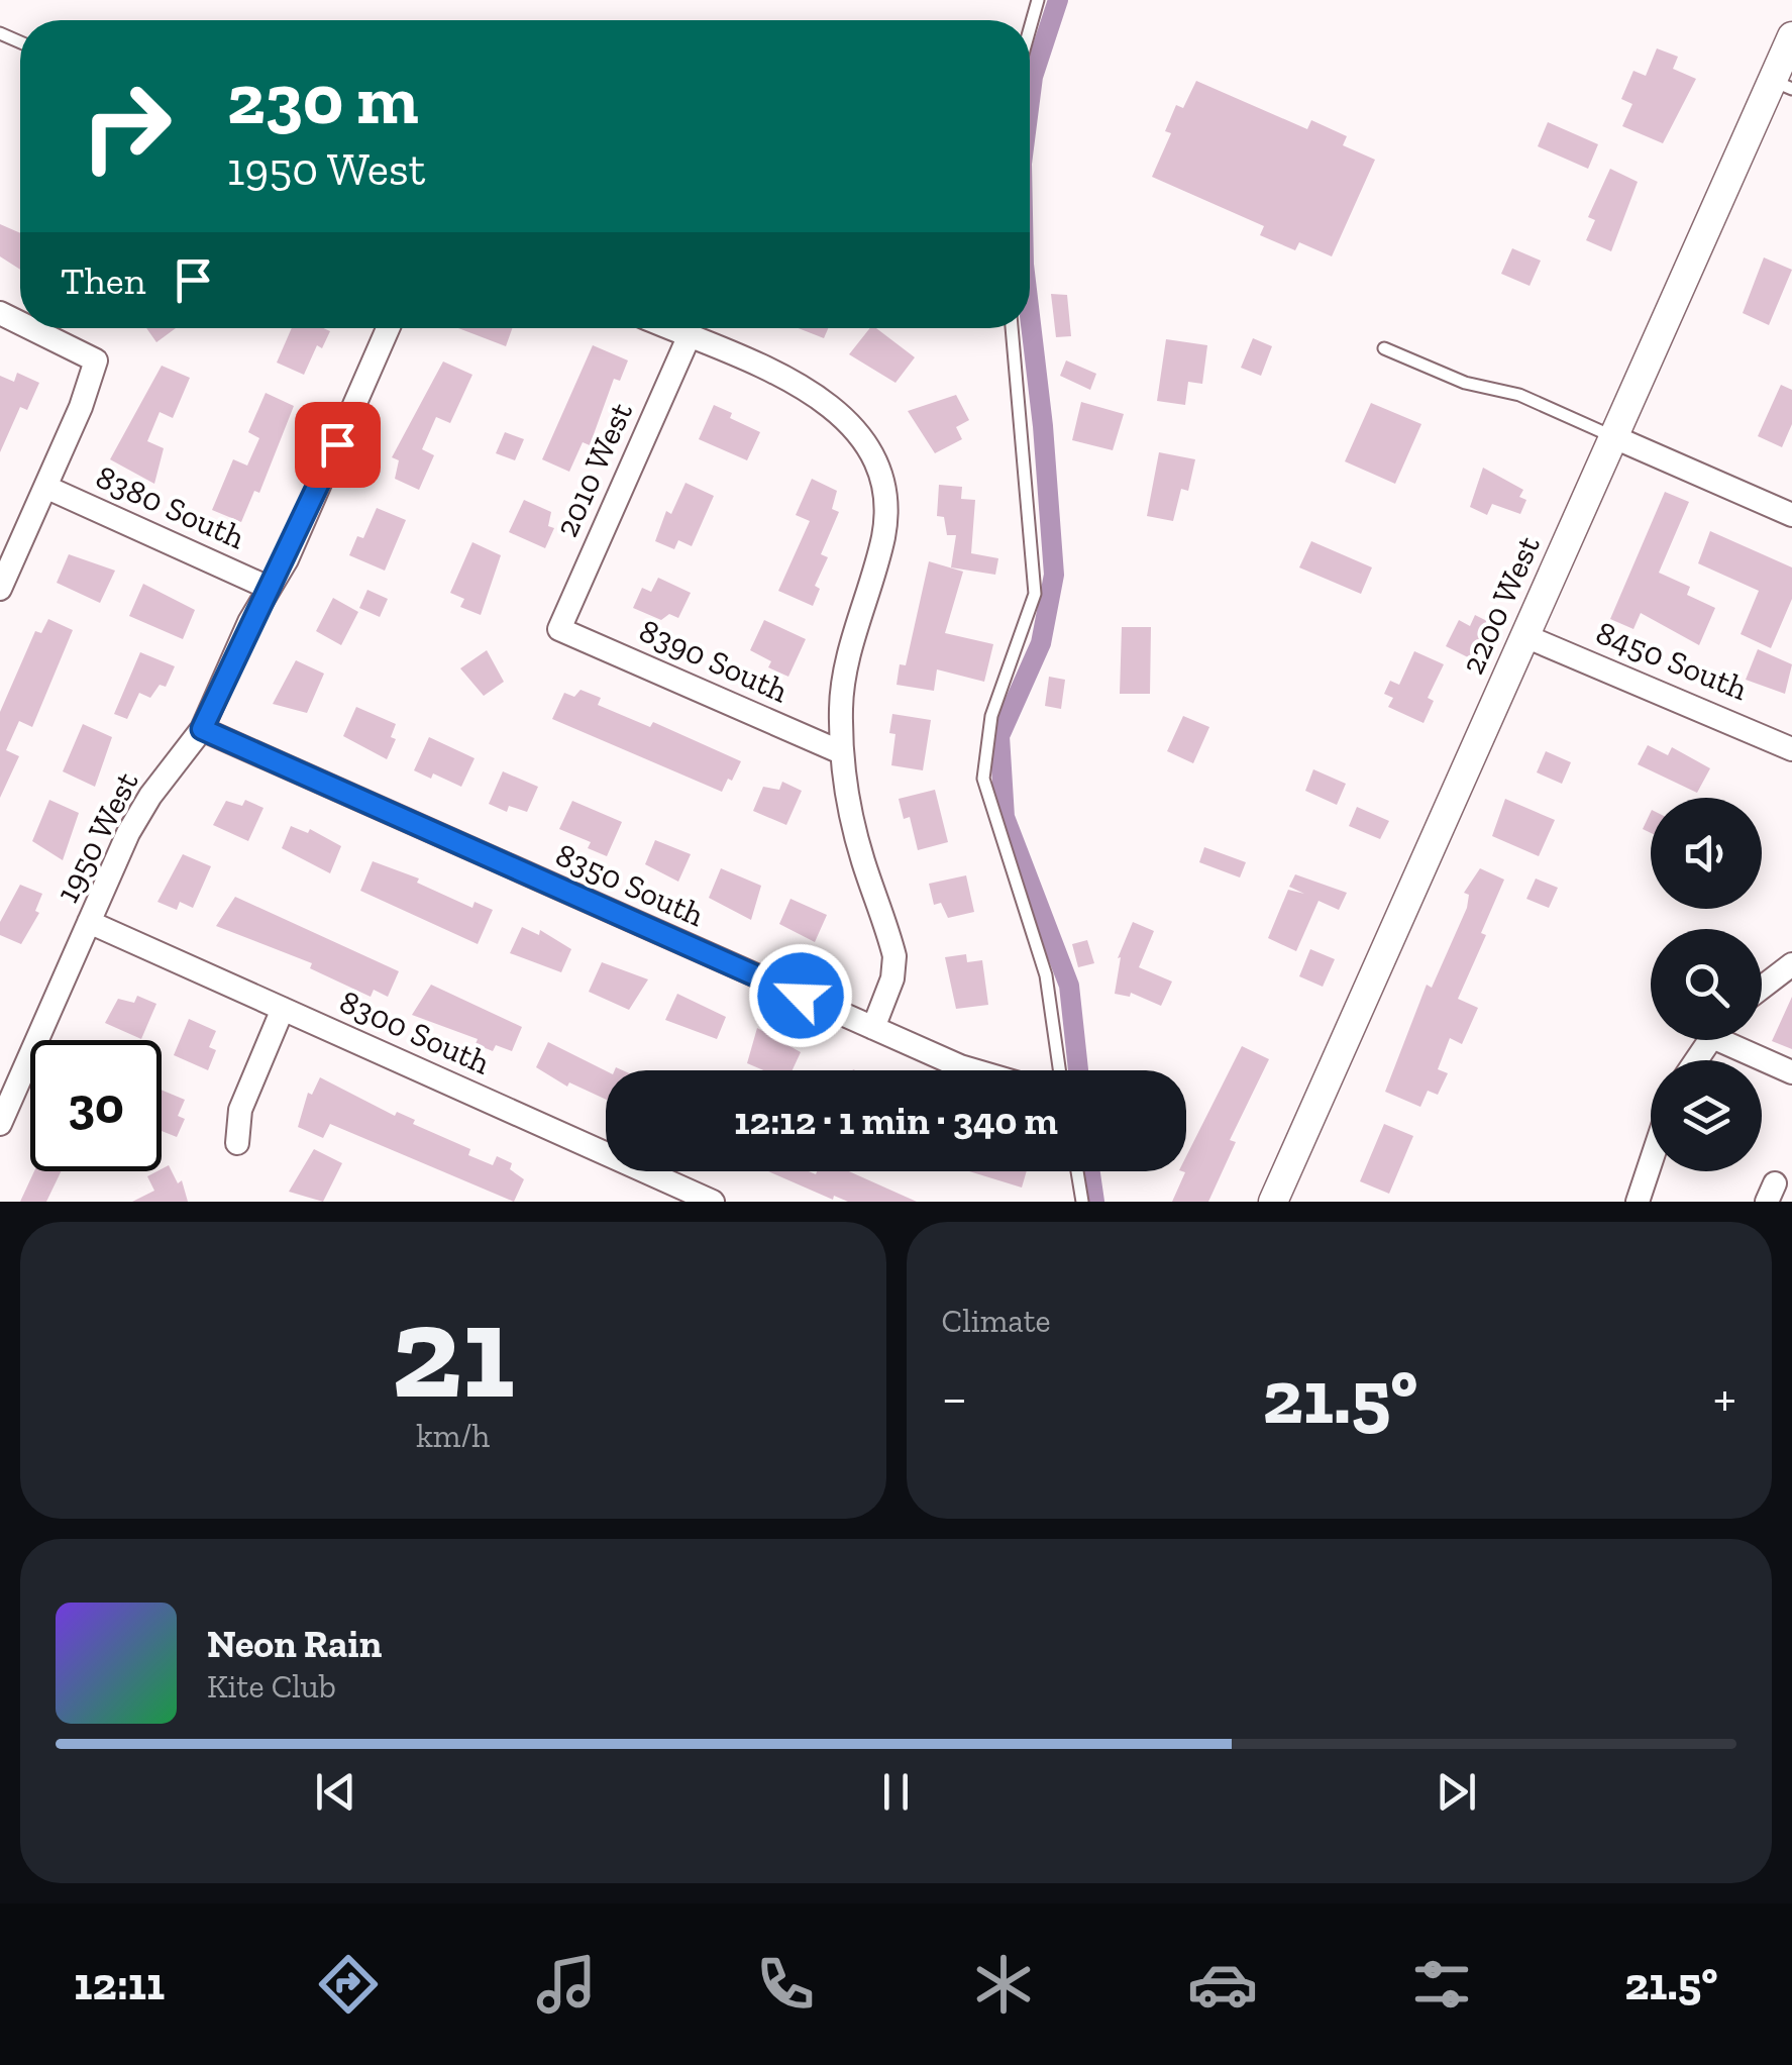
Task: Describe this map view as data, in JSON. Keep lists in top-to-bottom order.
{
  "streets": {
    "street": [
      "2010 West",
      "8380 South",
      "2200 West",
      "8390 South",
      "8450 South",
      "1950 West",
      "8350 South",
      "8300 South"
    ]
  },
  "crossings": [
    ["2010 West", "8390 South"],
    ["8380 South", "1950 West"],
    ["2200 West", "8450 South"],
    ["1950 West", "8350 South"],
    ["1950 West", "8300 South"]
  ],
  "page": {
    "turn": ["230 m", "1950 West"],
    "then": "Then",
    "limit": "30",
    "trip": "12:12 · 1 min · 340 m",
    "tile": [
      ["21", "km/h"],
      "Climate"
    ],
    "heat": ["−", "21.5°", "+"],
    "song": ["Neon Rain", "Kite Club"],
    "tabs": ["12:11", "21.5°"]
  }
}
